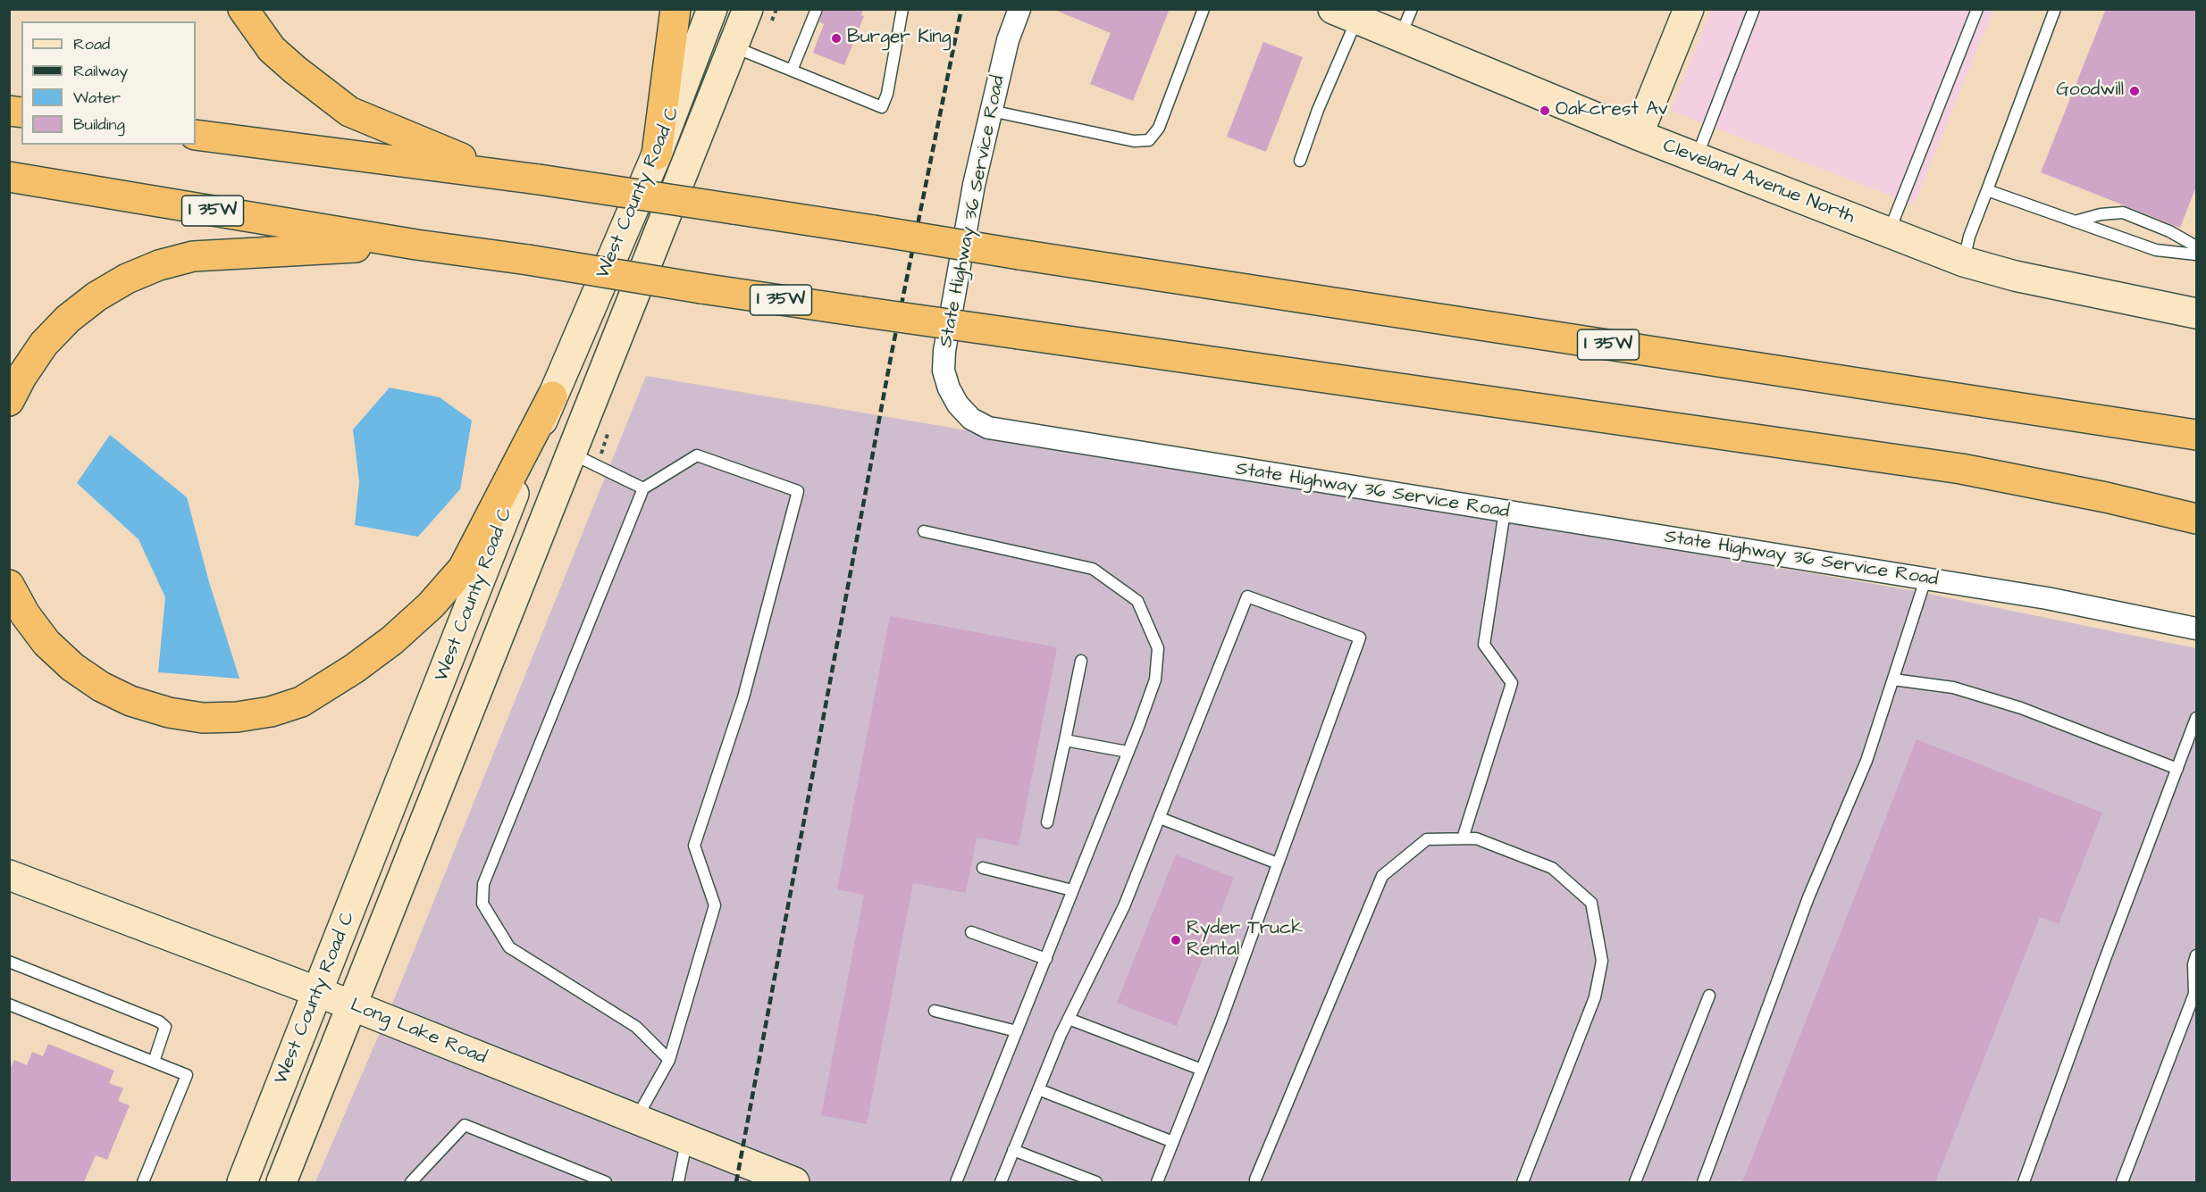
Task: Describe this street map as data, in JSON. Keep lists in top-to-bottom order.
{
  "streets": {
    "highway": ["I 35W"],
    "main road": ["Cleveland Avenue North", "West County Road C", "Long Lake Road"],
    "street": ["State Highway 36 Service Road"]
  },
  "crossings": [
    ["West County Road C", "Long Lake Road"]
  ],
  "places": [
    "Burger King",
    "Goodwill",
    "Oakcrest Av",
    "Ryder Truck Rental"
  ],
  "legend": [
    "Road",
    "Railway",
    "Water",
    "Building"
  ]
}
